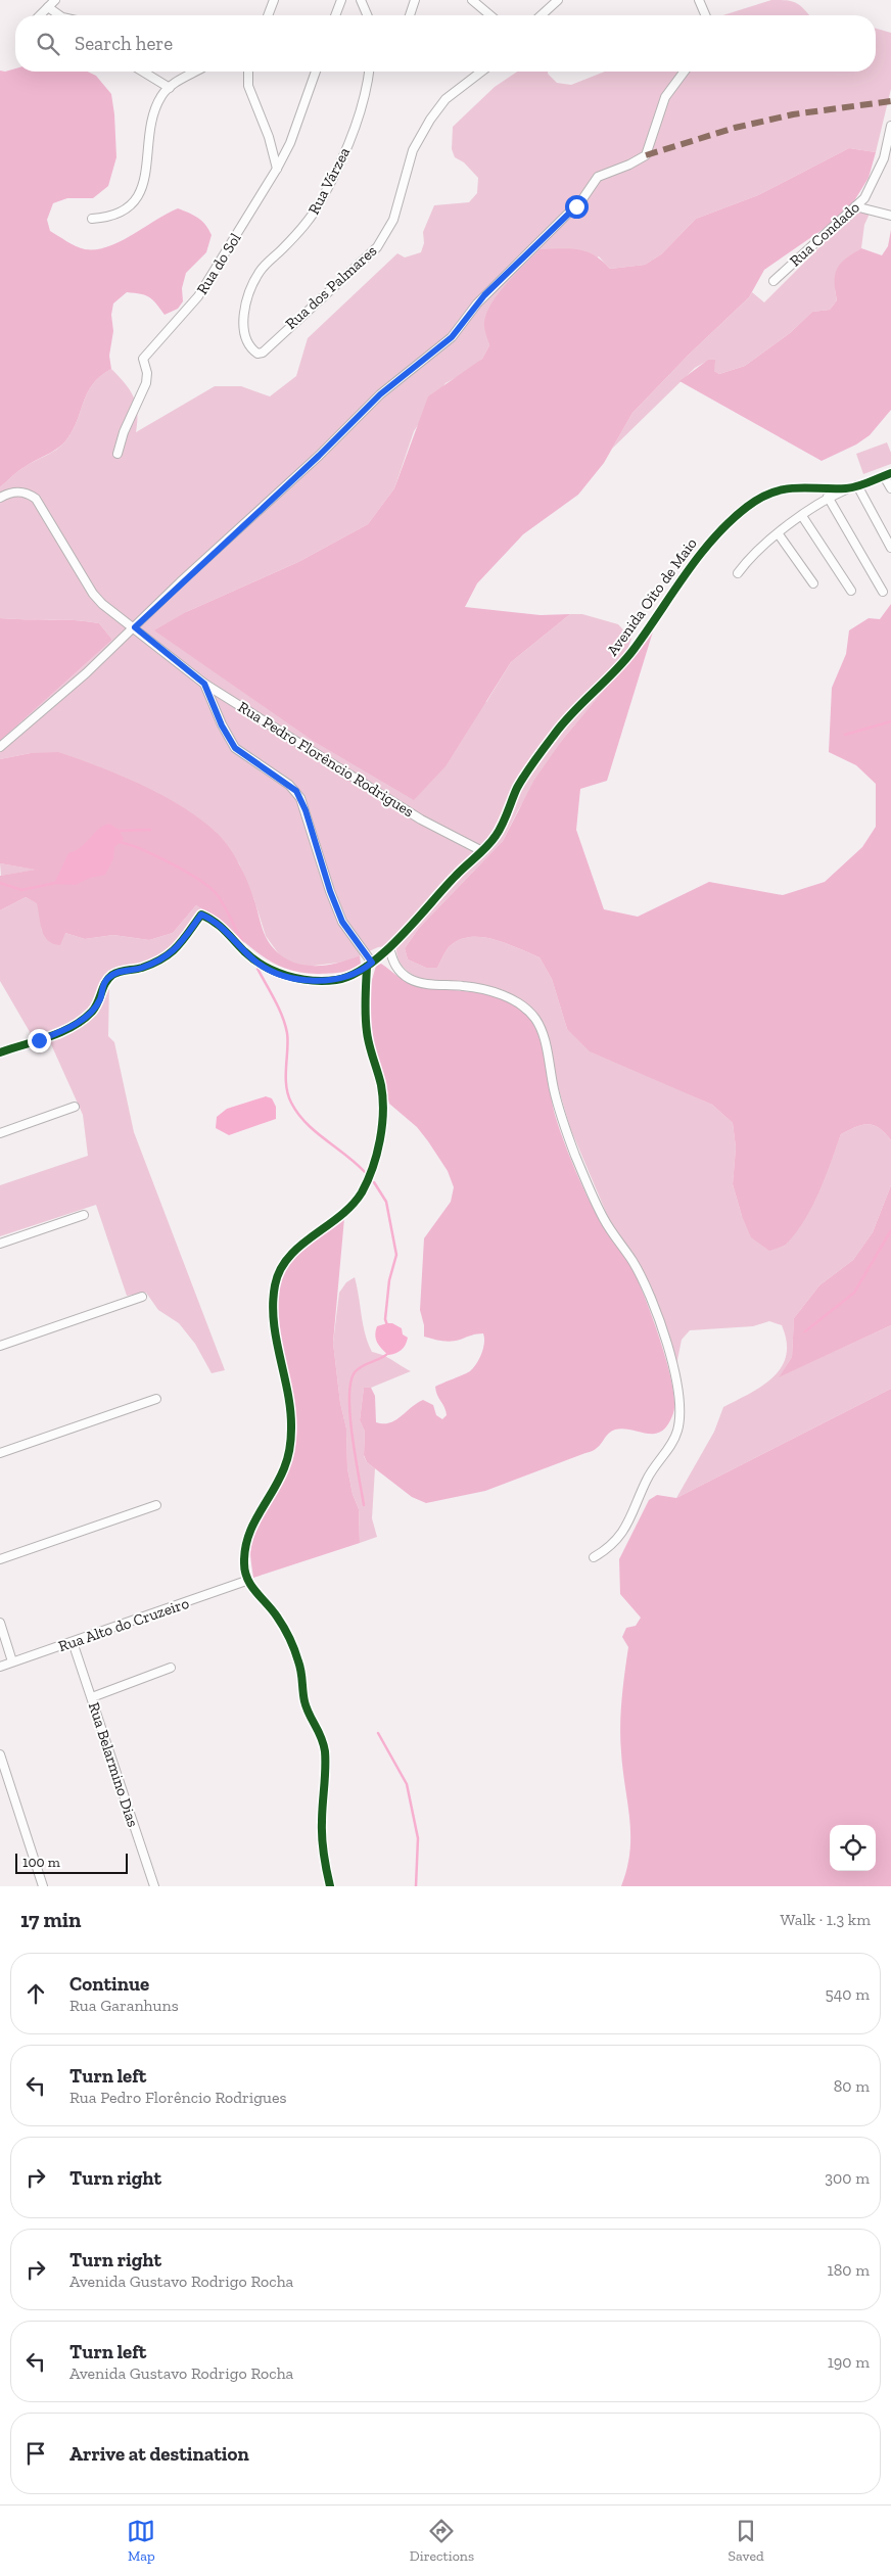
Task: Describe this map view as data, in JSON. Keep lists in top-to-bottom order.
{
  "streets": {
    "street": [
      "Rua Várzea",
      "Rua Condado",
      "Rua do Sol",
      "Rua dos Palmares",
      "Avenida Oito de Maio",
      "Rua Pedro Florêncio Rodrigues",
      "Rua Alto do Cruzeiro",
      "Rua Belarmino Dias"
    ]
  },
  "crossings": [
    ["Rua Várzea", "Rua dos Palmares"],
    ["Avenida Oito de Maio", "Rua Pedro Florêncio Rodrigues"],
    ["Rua Alto do Cruzeiro", "Rua Belarmino Dias"]
  ],
  "scale_bar": "100 m",
  "page": {
    "search": "Search here",
    "scale": "100 m",
    "heading": ["17 min", "Walk · 1.3 km"],
    "list": [
      ["Continue", "Rua Garanhuns", "540 m"],
      ["Turn left", "Rua Pedro Florêncio Rodrigues", "80 m"],
      ["Turn right", "300 m"],
      ["Turn right", "Avenida Gustavo Rodrigo Rocha", "180 m"],
      ["Turn left", "Avenida Gustavo Rodrigo Rocha", "190 m"],
      "Arrive at destination"
    ],
    "nav": ["Map", "Directions", "Saved"]
  }
}
